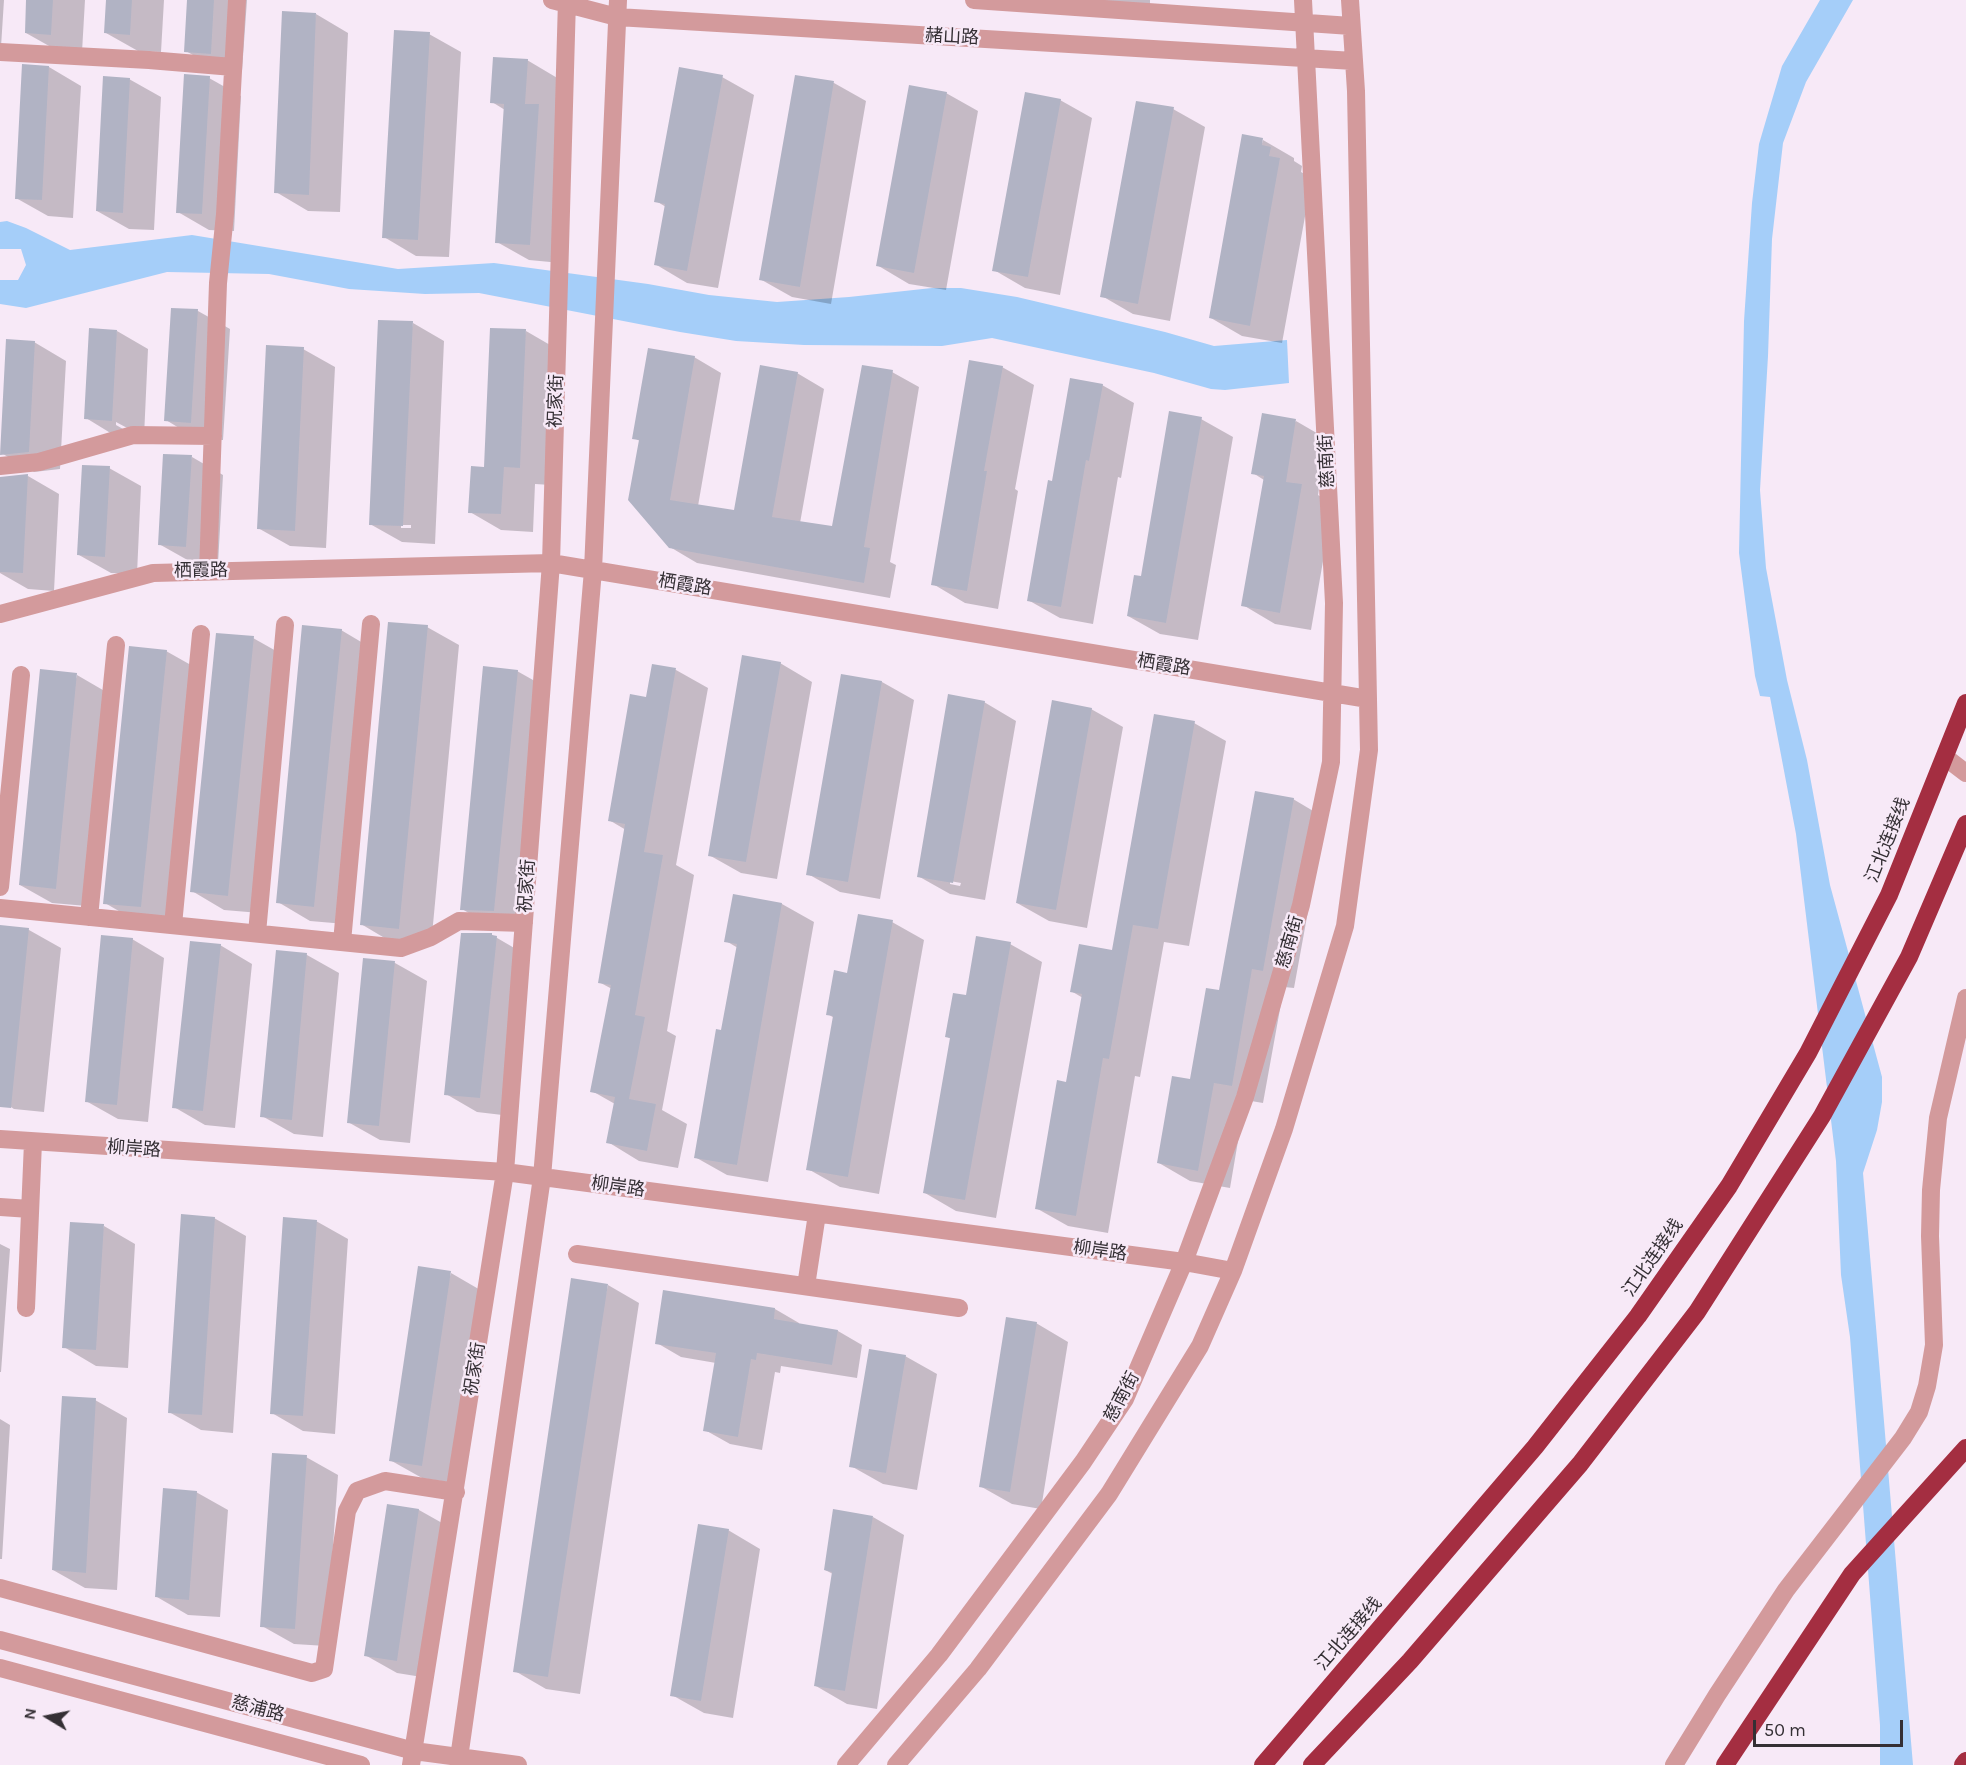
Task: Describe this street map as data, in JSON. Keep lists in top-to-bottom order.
{
  "streets": {
    "highway": ["江北连接线"],
    "street": [
      "赭山路",
      "祝家街",
      "慈南街",
      "栖霞路",
      "柳岸路",
      "慈浦路"
    ]
  },
  "crossings": [
    ["赭山路", "祝家街"],
    ["赭山路", "慈南街"],
    ["祝家街", "栖霞路"],
    ["祝家街", "柳岸路"],
    ["祝家街", "慈浦路"],
    ["慈南街", "栖霞路"],
    ["慈南街", "柳岸路"]
  ],
  "scale_bar": "50 m",
  "north": "left"
}
